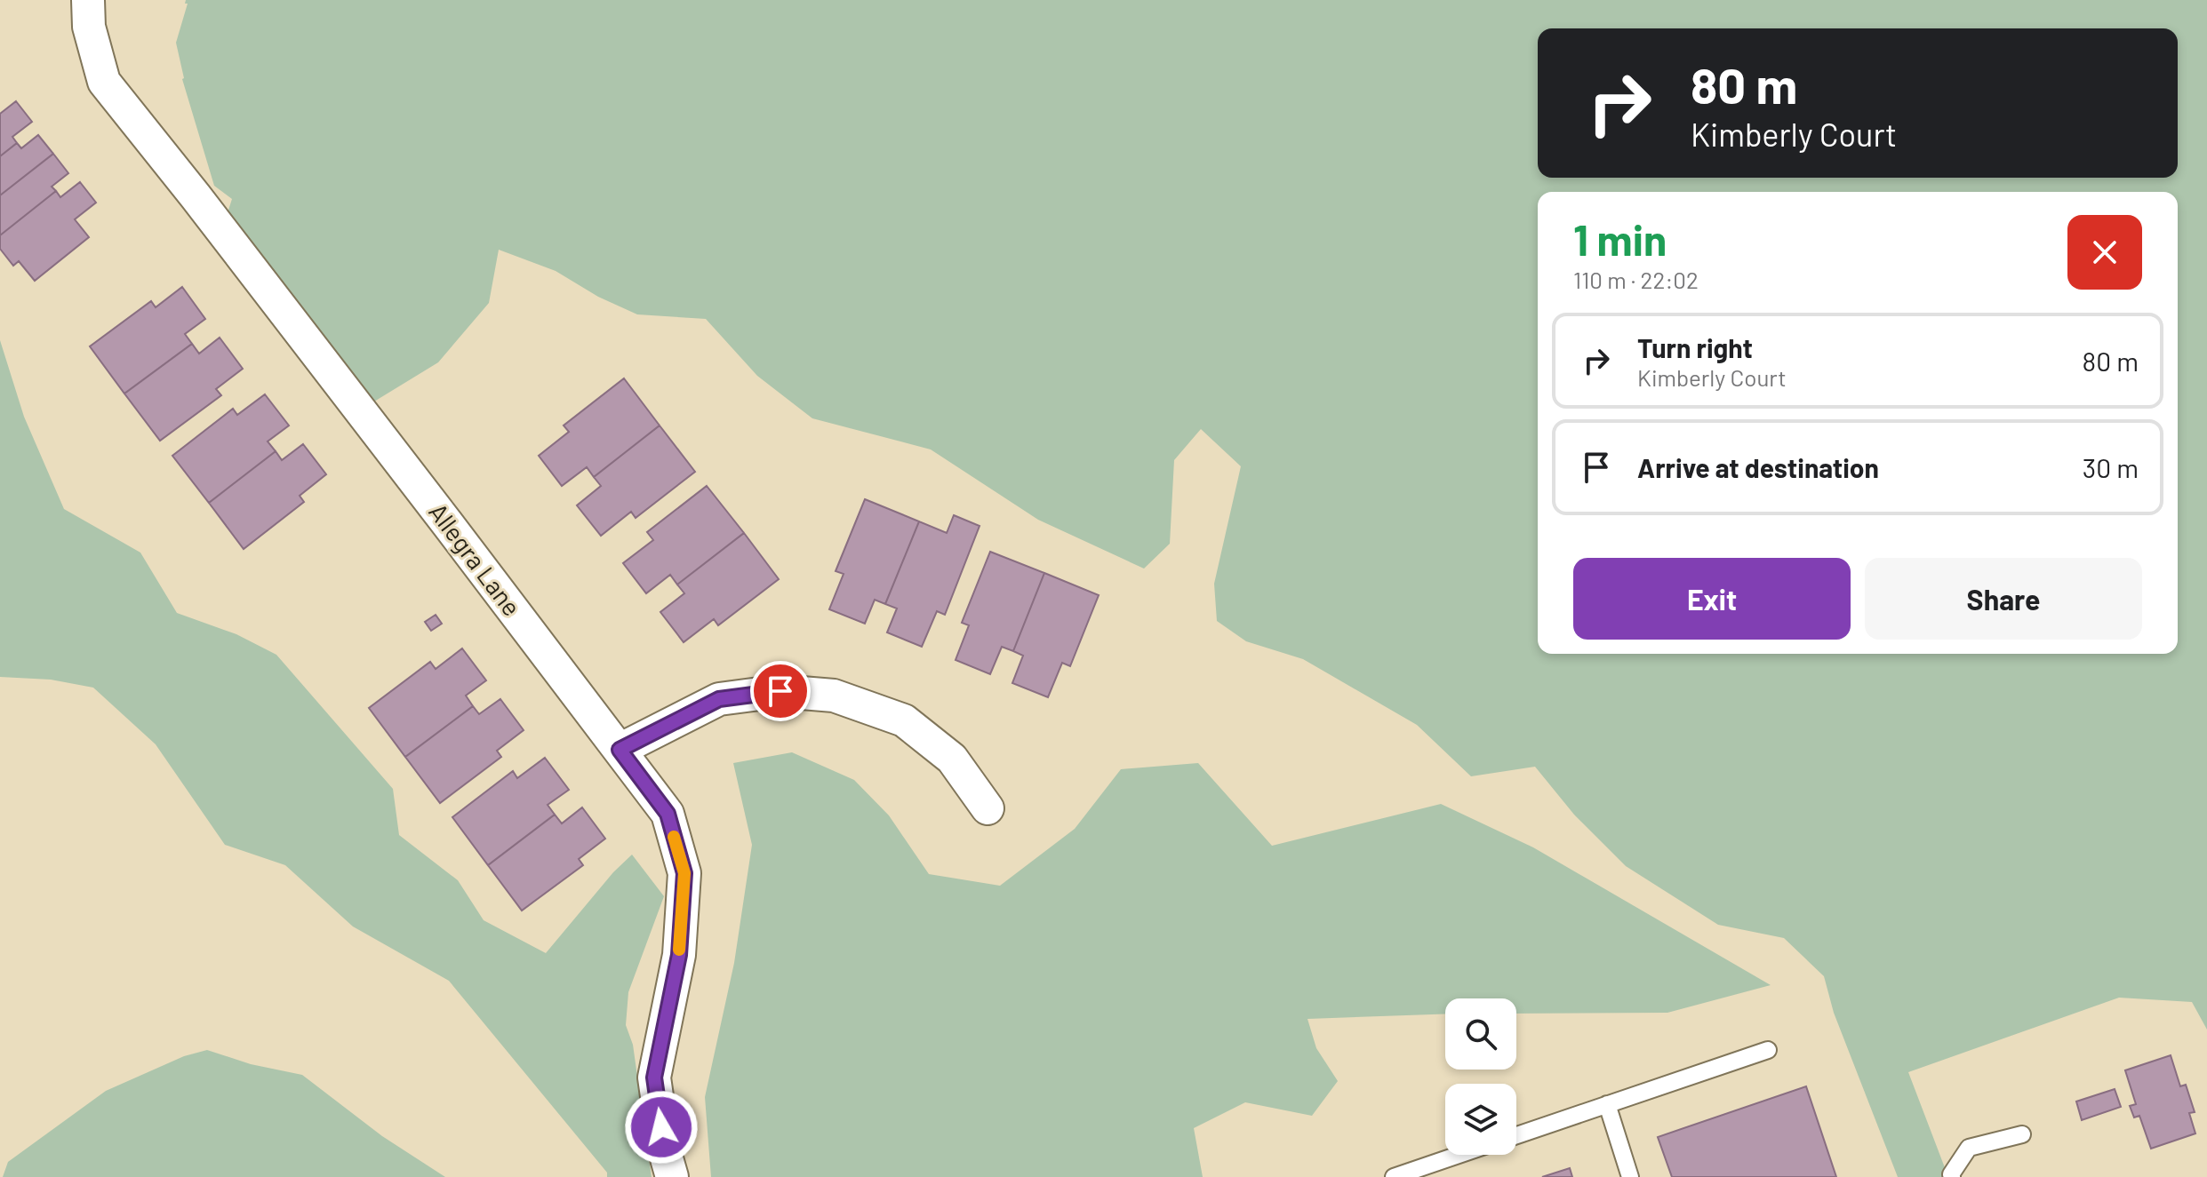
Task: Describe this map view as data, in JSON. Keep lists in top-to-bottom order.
{
  "streets": {
    "street": ["Allegra Lane"]
  },
  "page": {
    "turn": ["80 m", "Kimberly Court"],
    "heading": ["1 min", "110 m · 22:02"],
    "list": [
      {
        "name": "Turn right",
        "note": "Kimberly Court",
        "value": "80 m"
      },
      {
        "name": "Arrive at destination",
        "value": "30 m"
      }
    ],
    "buttons": ["Exit", "Share"]
  }
}
